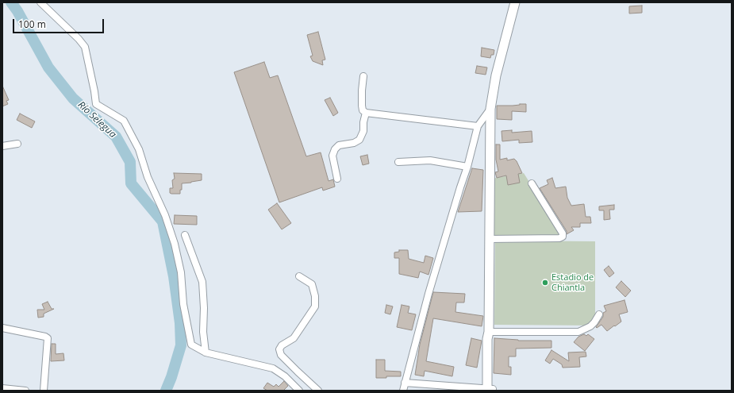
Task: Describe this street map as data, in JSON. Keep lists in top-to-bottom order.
{
  "water": ["Río Selegua"],
  "places": ["Estadio de Chiantla"],
  "scale_bar": "100 m"
}
